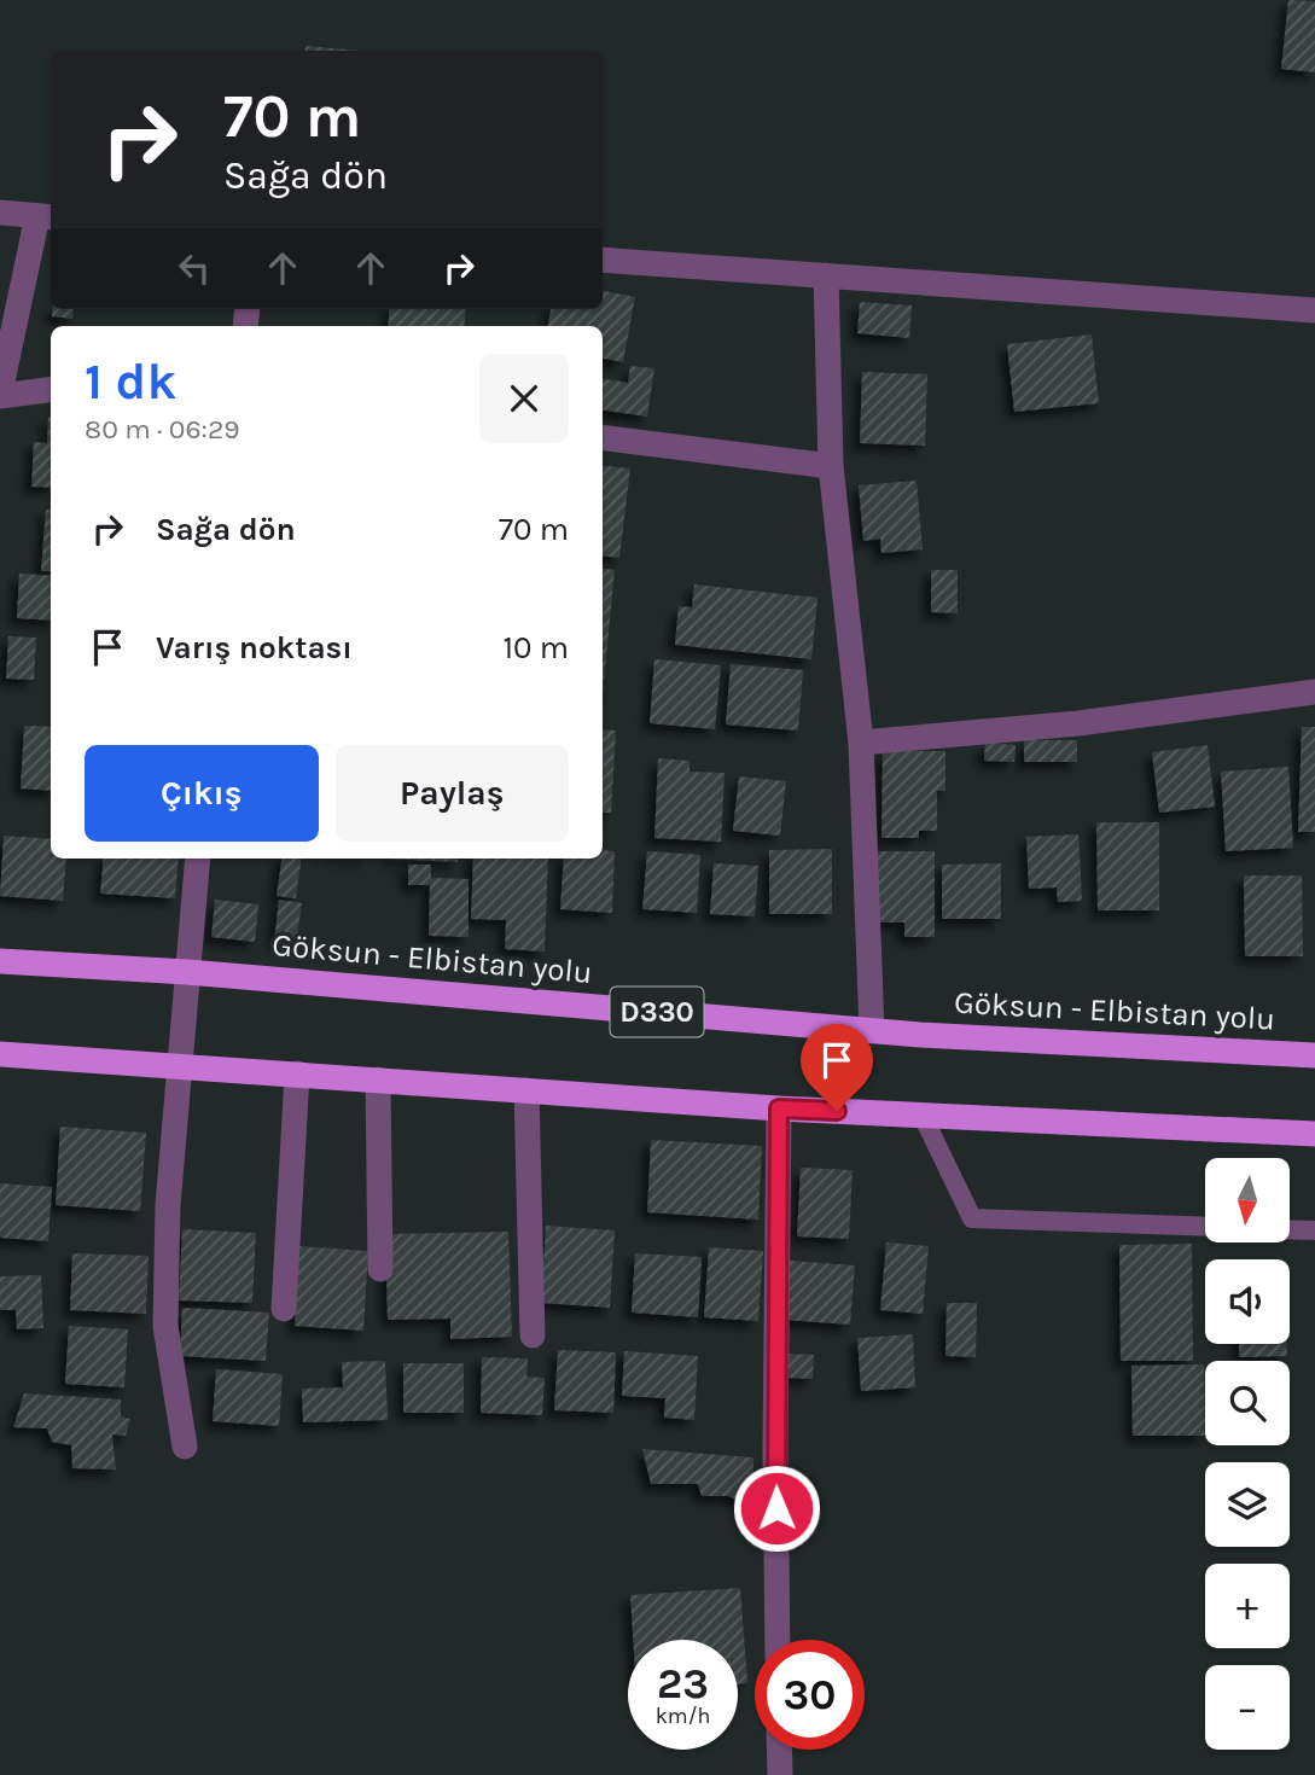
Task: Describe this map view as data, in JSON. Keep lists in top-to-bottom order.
{
  "streets": {
    "highway": ["Göksun - Elbistan yolu", "D330"]
  },
  "north": "bottom",
  "page": {
    "turn": ["70 m", "Sağa dön"],
    "heading": ["1 dk", "80 m · 06:29"],
    "list": [
      {
        "name": "Sağa dön",
        "value": "70 m"
      },
      {
        "name": "Varış noktası",
        "value": "10 m"
      }
    ],
    "buttons": ["Çıkış", "Paylaş"],
    "map_buttons": ["+", "−"],
    "speed": "23 km/h",
    "limit": "30"
  }
}
